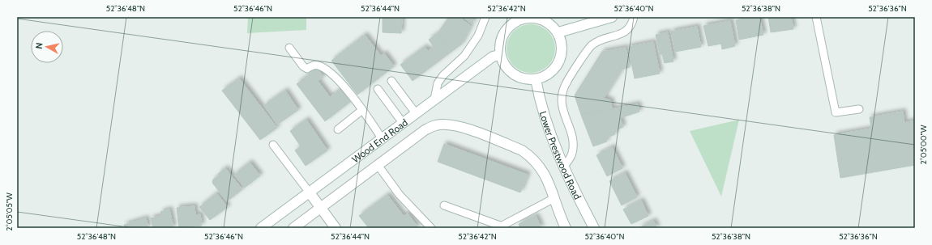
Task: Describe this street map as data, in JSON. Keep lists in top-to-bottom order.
{
  "streets": {
    "street": ["Wood End Road", "Lower Prestwood Road"]
  },
  "crossings": [
    ["Wood End Road", "Lower Prestwood Road"]
  ],
  "north": "left",
  "coordinates": [
    "52°36'48\"N",
    "52°36'46\"N",
    "52°36'44\"N",
    "52°36'42\"N",
    "52°36'40\"N",
    "52°36'38\"N",
    "52°36'36\"N",
    "2°05'00\"W",
    "2°05'05\"W"
  ]
}
